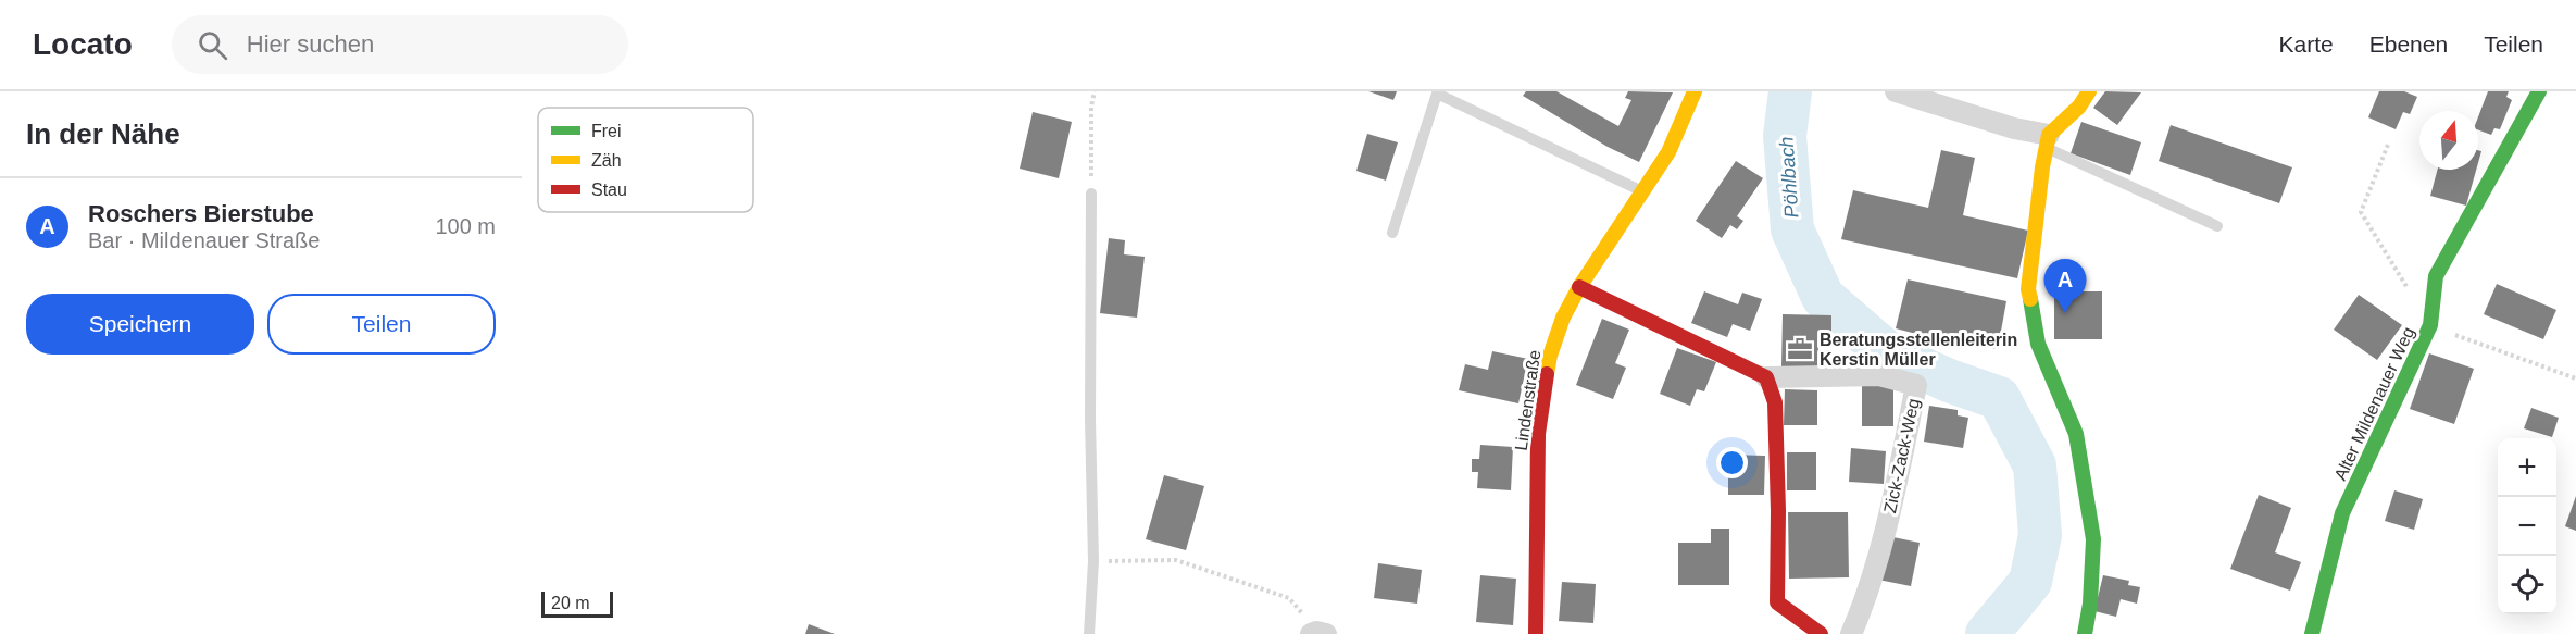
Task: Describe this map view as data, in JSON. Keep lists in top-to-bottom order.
{
  "streets": {
    "street": ["Lindenstraße", "Alter Mildenauer Weg", "Zick-Zack-Weg"]
  },
  "crossings": [
    ["Lindenstraße", "Zick-Zack-Weg"]
  ],
  "water": ["Pöhlbach"],
  "places": {
    "office": ["Beratungsstellenleiterin Kerstin Müller"]
  },
  "legend": ["Frei", "Zäh", "Stau"],
  "scale_bar": "20 m",
  "north": "top",
  "page": {
    "header": "Locato",
    "search": "Hier suchen",
    "nav": ["Karte", "Ebenen", "Teilen"],
    "heading": "In der Nähe",
    "list": [
      {
        "mark": "A",
        "name": "Roschers Bierstube",
        "note": "Bar · Mildenauer Straße",
        "value": "100 m"
      }
    ],
    "pins": "A",
    "buttons": ["Speichern", "Teilen"],
    "map_buttons": ["+", "−"],
    "scale": "20 m"
  }
}
